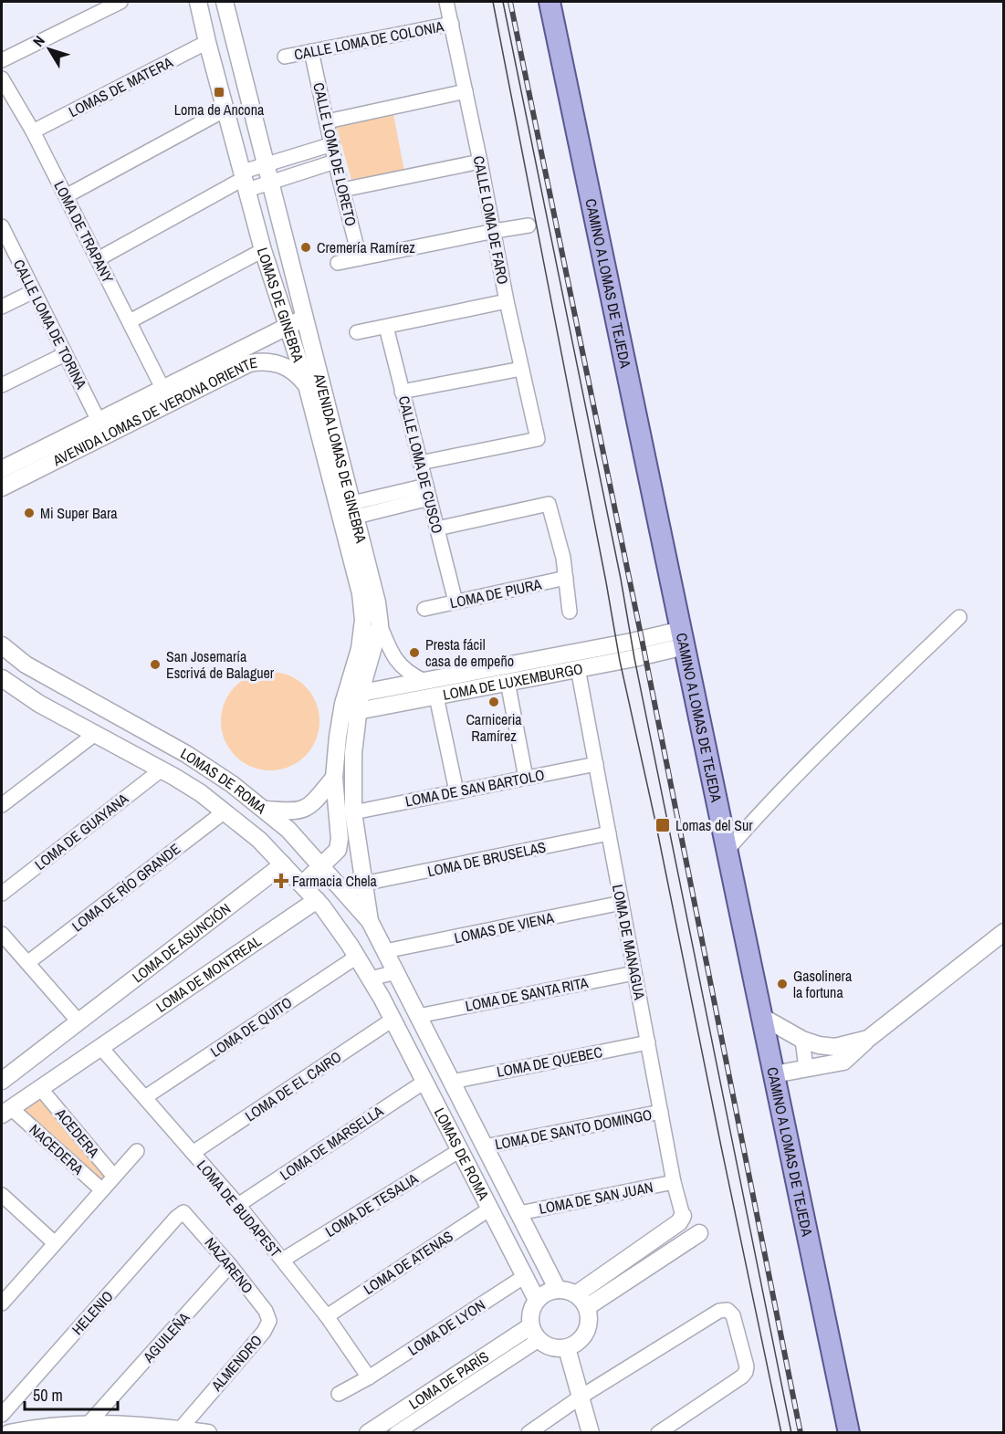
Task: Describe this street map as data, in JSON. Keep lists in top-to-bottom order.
{
  "streets": {
    "main road": ["CAMINO A LOMAS DE TEJEDA"],
    "street": [
      "CALLE LOMA DE COLONIA",
      "LOMAS DE MATERA",
      "CALLE LOMA DE LORETO",
      "CALLE LOMA DE FARO",
      "LOMA DE TRAPANY",
      "LOMAS DE GINEBRA",
      "CALLE LOMA DE TORINA",
      "AVENIDA LOMAS DE VERONA ORIENTE",
      "AVENIDA LOMAS DE GINEBRA",
      "CALLE LOMA DE CUSCO",
      "LOMA DE PIURA",
      "LOMA DE LUXEMBURGO",
      "LOMAS DE ROMA",
      "LOMA DE SAN BARTOLO",
      "LOMA DE GUAYANA",
      "LOMA DE BRUSELAS",
      "LOMA DE RÍO GRANDE",
      "LOMAS DE VIENA",
      "LOMA DE MANAGUA",
      "LOMA DE ASUNCIÓN",
      "LOMA DE MONTREAL",
      "LOMA DE SANTA RITA",
      "LOMA DE QUITO",
      "LOMA DE QUEBEC",
      "LOMA DE EL CAIRO",
      "LOMA DE SANTO DOMINGO",
      "ACEDERA",
      "LOMA DE MARSELLA",
      "NACEDERA",
      "LOMA DE SAN JUAN",
      "LOMA DE TESALIA",
      "LOMA DE BUDAPEST",
      "LOMA DE ATENAS",
      "NAZARENO",
      "HELENIO",
      "LOMA DE LYON",
      "AGUILEÑA",
      "ALMENDRO",
      "LOMA DE PARÍS"
    ]
  },
  "crossings": [
    ["CALLE LOMA DE COLONIA", "CALLE LOMA DE LORETO"],
    ["CALLE LOMA DE COLONIA", "CALLE LOMA DE FARO"],
    ["LOMAS DE MATERA", "LOMA DE TRAPANY"],
    ["LOMAS DE MATERA", "LOMAS DE GINEBRA"],
    ["CALLE LOMA DE FARO", "CALLE LOMA DE CUSCO"],
    ["LOMA DE TRAPANY", "AVENIDA LOMAS DE VERONA ORIENTE"],
    ["CAMINO A LOMAS DE TEJEDA", "LOMA DE LUXEMBURGO"],
    ["LOMAS DE GINEBRA", "AVENIDA LOMAS DE VERONA ORIENTE"],
    ["LOMAS DE GINEBRA", "AVENIDA LOMAS DE GINEBRA"],
    ["LOMAS DE GINEBRA", "LOMA DE LUXEMBURGO"],
    ["LOMAS DE GINEBRA", "LOMAS DE ROMA"],
    ["CALLE LOMA DE TORINA", "AVENIDA LOMAS DE VERONA ORIENTE"],
    ["AVENIDA LOMAS DE VERONA ORIENTE", "AVENIDA LOMAS DE GINEBRA"],
    ["AVENIDA LOMAS DE GINEBRA", "LOMA DE LUXEMBURGO"],
    ["AVENIDA LOMAS DE GINEBRA", "LOMAS DE ROMA"],
    ["AVENIDA LOMAS DE GINEBRA", "LOMA DE SAN BARTOLO"],
    ["AVENIDA LOMAS DE GINEBRA", "LOMA DE BRUSELAS"],
    ["CALLE LOMA DE CUSCO", "LOMA DE PIURA"],
    ["LOMA DE LUXEMBURGO", "LOMA DE MANAGUA"],
    ["LOMAS DE ROMA", "LOMA DE GUAYANA"],
    ["LOMAS DE ROMA", "LOMA DE BRUSELAS"],
    ["LOMAS DE ROMA", "LOMA DE RÍO GRANDE"],
    ["LOMAS DE ROMA", "LOMAS DE VIENA"],
    ["LOMAS DE ROMA", "LOMA DE ASUNCIÓN"],
    ["LOMAS DE ROMA", "LOMA DE MONTREAL"],
    ["LOMAS DE ROMA", "LOMA DE SANTA RITA"],
    ["LOMAS DE ROMA", "LOMA DE QUITO"],
    ["LOMAS DE ROMA", "LOMA DE QUEBEC"],
    ["LOMAS DE ROMA", "LOMA DE EL CAIRO"],
    ["LOMAS DE ROMA", "LOMA DE SANTO DOMINGO"],
    ["LOMAS DE ROMA", "LOMA DE MARSELLA"],
    ["LOMAS DE ROMA", "LOMA DE SAN JUAN"],
    ["LOMAS DE ROMA", "LOMA DE TESALIA"],
    ["LOMAS DE ROMA", "LOMA DE ATENAS"],
    ["LOMAS DE ROMA", "LOMA DE LYON"],
    ["LOMAS DE ROMA", "LOMA DE PARÍS"],
    ["LOMA DE SAN BARTOLO", "LOMA DE MANAGUA"],
    ["LOMA DE BRUSELAS", "LOMA DE MANAGUA"],
    ["LOMAS DE VIENA", "LOMA DE MANAGUA"],
    ["LOMA DE MANAGUA", "LOMA DE SANTA RITA"],
    ["LOMA DE MANAGUA", "LOMA DE QUEBEC"],
    ["LOMA DE MANAGUA", "LOMA DE SANTO DOMINGO"],
    ["LOMA DE MANAGUA", "LOMA DE SAN JUAN"],
    ["LOMA DE MONTREAL", "ACEDERA"],
    ["LOMA DE MONTREAL", "NACEDERA"],
    ["LOMA DE MONTREAL", "LOMA DE BUDAPEST"],
    ["LOMA DE QUITO", "LOMA DE BUDAPEST"],
    ["LOMA DE EL CAIRO", "LOMA DE BUDAPEST"],
    ["LOMA DE MARSELLA", "LOMA DE BUDAPEST"],
    ["LOMA DE TESALIA", "LOMA DE BUDAPEST"],
    ["LOMA DE BUDAPEST", "LOMA DE ATENAS"],
    ["LOMA DE BUDAPEST", "LOMA DE LYON"],
    ["NAZARENO", "HELENIO"],
    ["NAZARENO", "AGUILEÑA"],
    ["NAZARENO", "ALMENDRO"]
  ],
  "places": {
    "transit": ["Loma de Ancona", "Lomas del Sur"],
    "other": [
      "Cremería Ramírez",
      "Mi Super Bara",
      "Presta fácil casa de empeño",
      "San Josemaría Escrivá de Balaguer",
      "Carniceria Ramírez",
      "Gasolinera la fortuna"
    ],
    "health": ["Farmacia Chela"]
  },
  "scale_bar": "50 m",
  "north": "top left"
}
